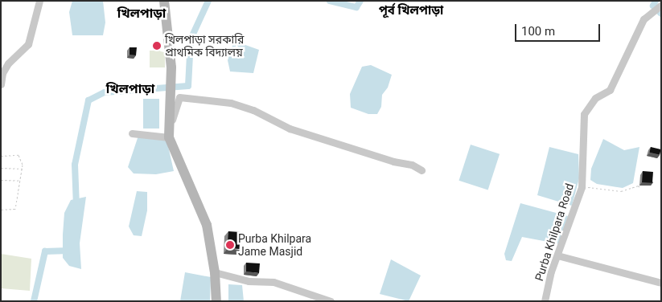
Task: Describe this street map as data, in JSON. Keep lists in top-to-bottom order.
{
  "streets": {
    "street": ["Purba Khilpara Road"]
  },
  "districts": ["পূর্ব খিলপাড়া", "খিলপাড়া", "খিলপাড়া"],
  "places": ["খিলপাড়া সরকারি প্রাথমিক বিদ্যালয়", "Purba Khilpara Jame Masjid"],
  "scale_bar": "100 m"
}
